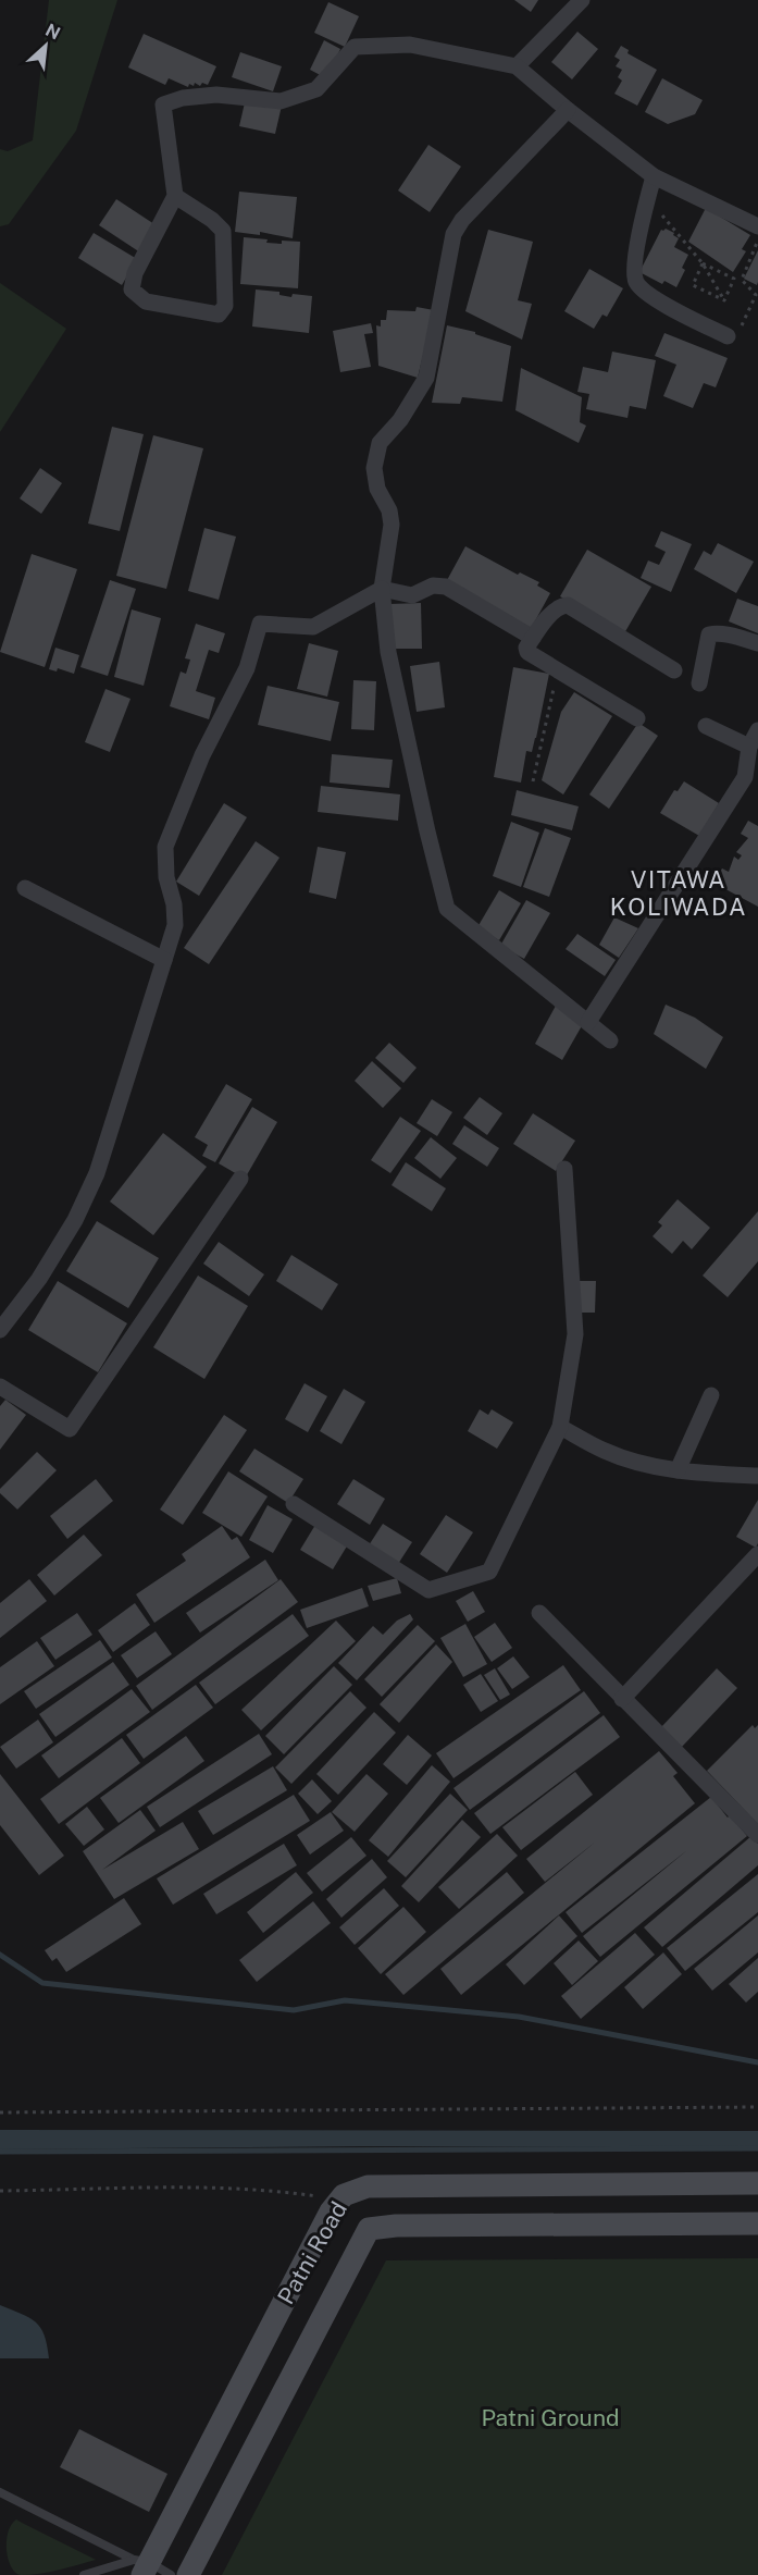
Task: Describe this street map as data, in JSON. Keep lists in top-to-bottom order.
{
  "streets": {
    "main road": ["Patni Road"]
  },
  "districts": ["VITAWA KOLIWADA"],
  "parks": ["Patni Ground"],
  "north": "top right"
}
